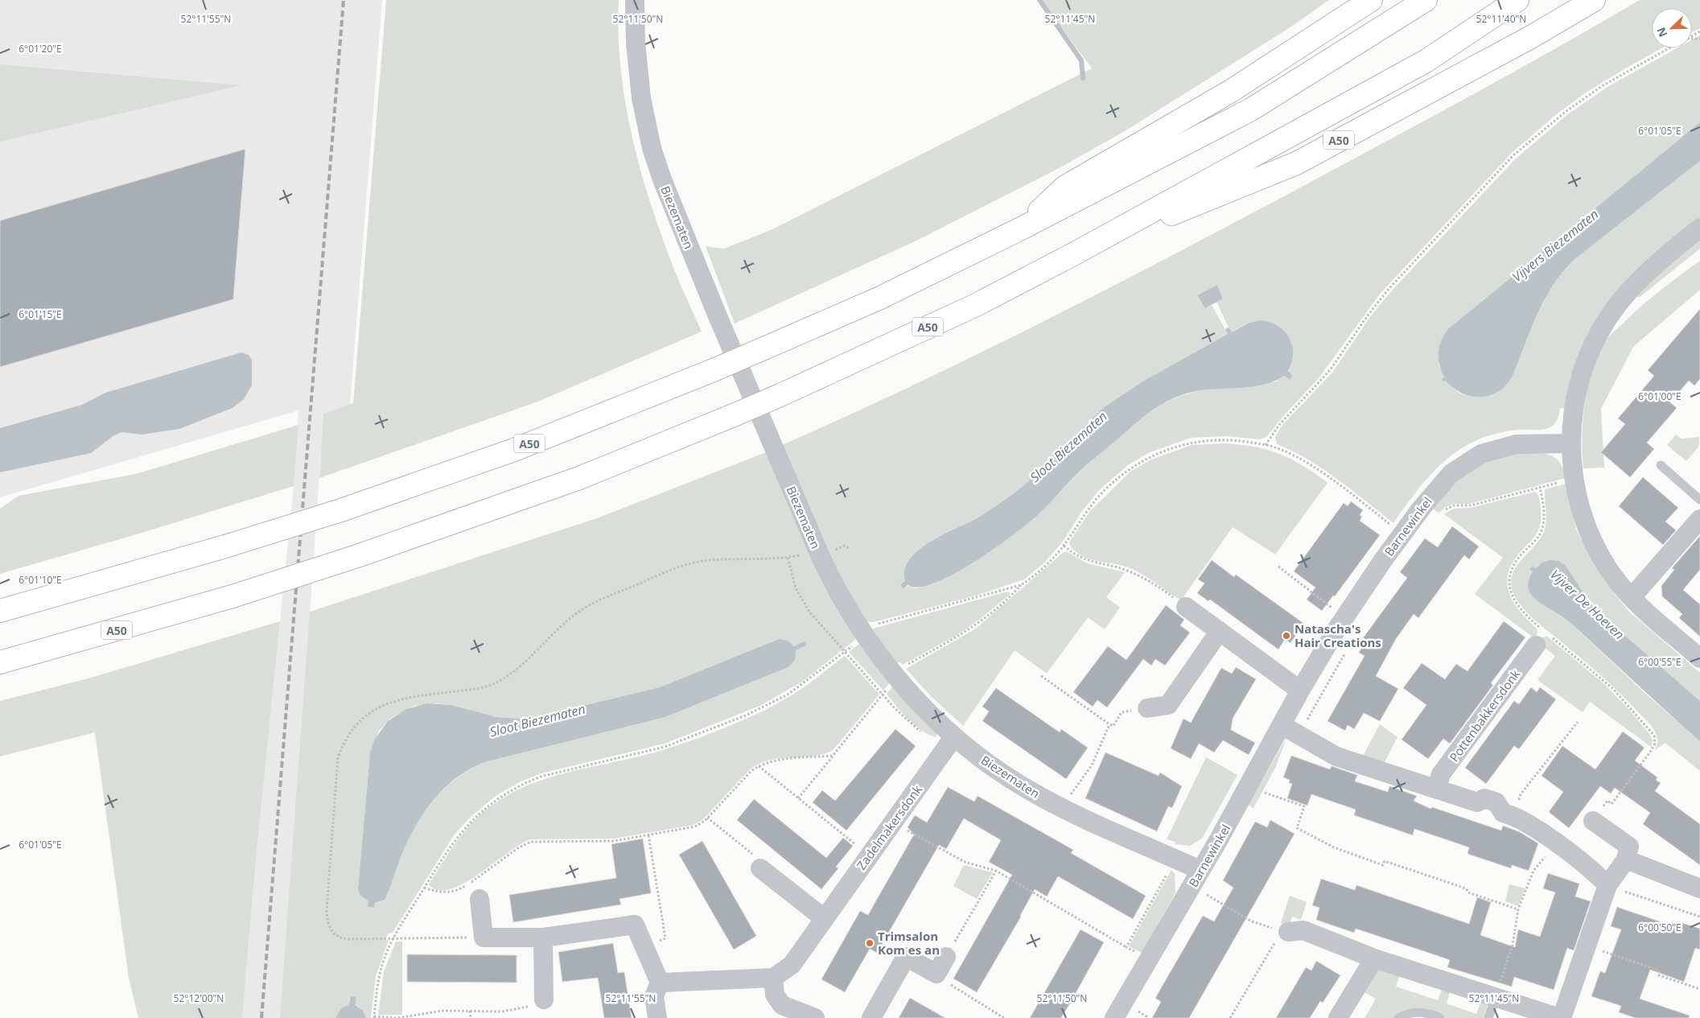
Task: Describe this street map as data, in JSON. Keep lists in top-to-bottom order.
{
  "streets": {
    "highway": ["A50"],
    "street": [
      "Biezematen",
      "Barnewinkel",
      "Pottenbakkersdonk",
      "Zadelmakersdonk"
    ]
  },
  "crossings": [
    ["Biezematen", "Barnewinkel"],
    ["Biezematen", "Zadelmakersdonk"]
  ],
  "water": ["Vijvers Biezematen", "Sloot Biezematen", "Vijver De Hoeven"],
  "places": ["Natascha's Hair Creations", "Trimsalon Kom es an"],
  "north": "bottom left",
  "coordinates": [
    "52°11'55\"N",
    "52°11'50\"N",
    "52°11'45\"N",
    "52°11'40\"N",
    "6°01'20\"E",
    "6°01'05\"E",
    "6°01'15\"E",
    "6°01'00\"E",
    "6°01'10\"E",
    "6°00'55\"E",
    "6°00'50\"E",
    "52°12'00\"N"
  ]
}
